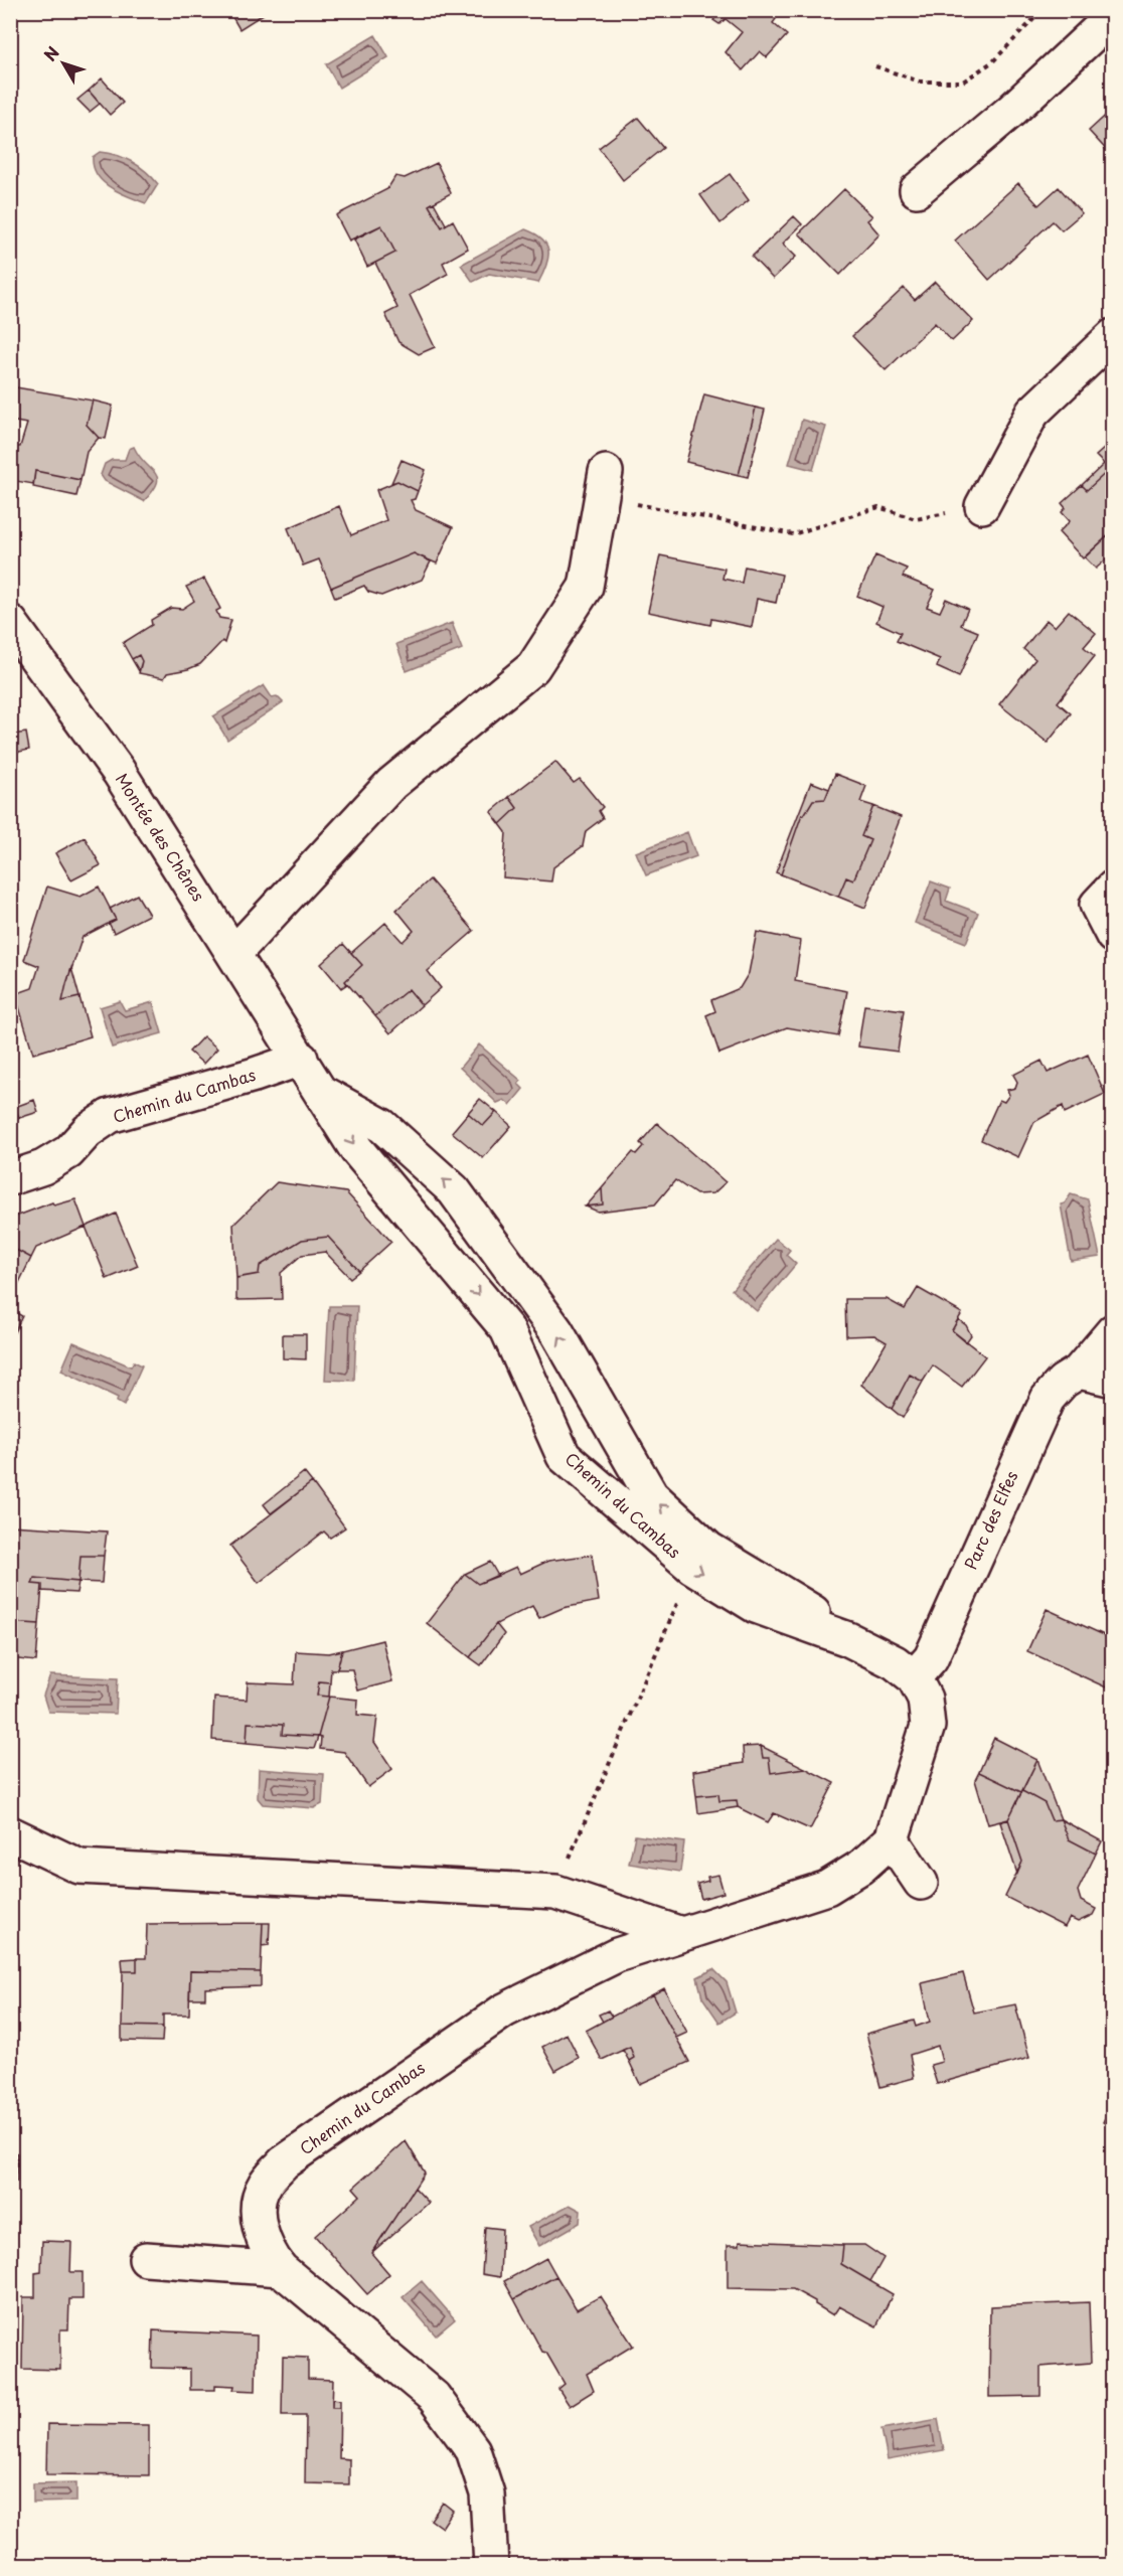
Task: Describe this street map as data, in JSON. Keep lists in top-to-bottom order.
{
  "streets": {
    "street": ["Montée des Chênes", "Chemin du Cambas", "Parc des Elfes"]
  },
  "crossings": [
    ["Montée des Chênes", "Chemin du Cambas"],
    ["Chemin du Cambas", "Parc des Elfes"]
  ],
  "north": "top left"
}
